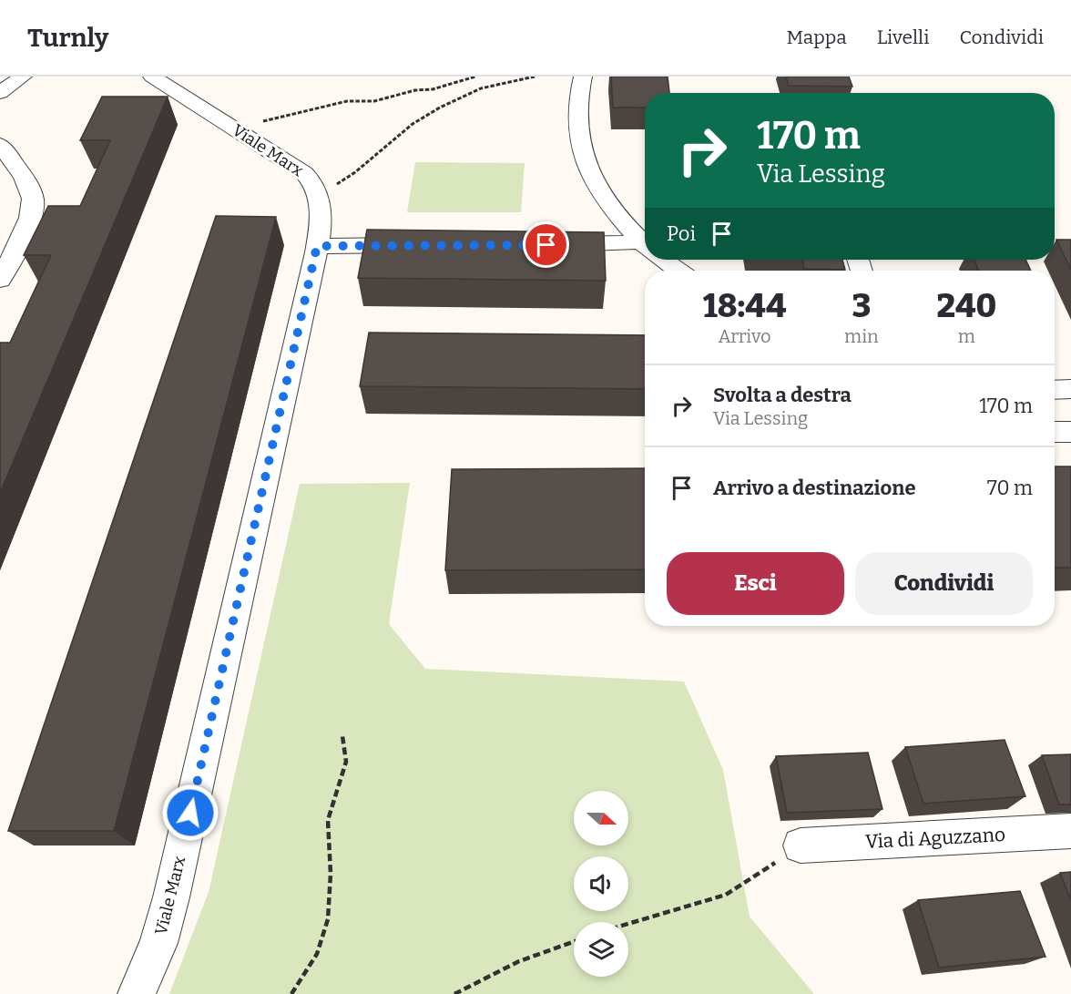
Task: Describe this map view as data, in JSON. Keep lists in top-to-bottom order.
{
  "streets": {
    "street": ["Viale Marx", "Via di Aguzzano"]
  },
  "north": "right",
  "page": {
    "header": "Turnly",
    "nav": ["Mappa", "Livelli", "Condividi"],
    "turn": ["170 m", "Via Lessing"],
    "then": "Poi",
    "eta": [
      "18:44",
      "Arrivo",
      "3",
      "min",
      "240",
      "m"
    ],
    "list": [
      {
        "name": "Svolta a destra",
        "note": "Via Lessing",
        "value": "170 m"
      },
      {
        "name": "Arrivo a destinazione",
        "value": "70 m"
      }
    ],
    "buttons": ["Esci", "Condividi"]
  }
}
